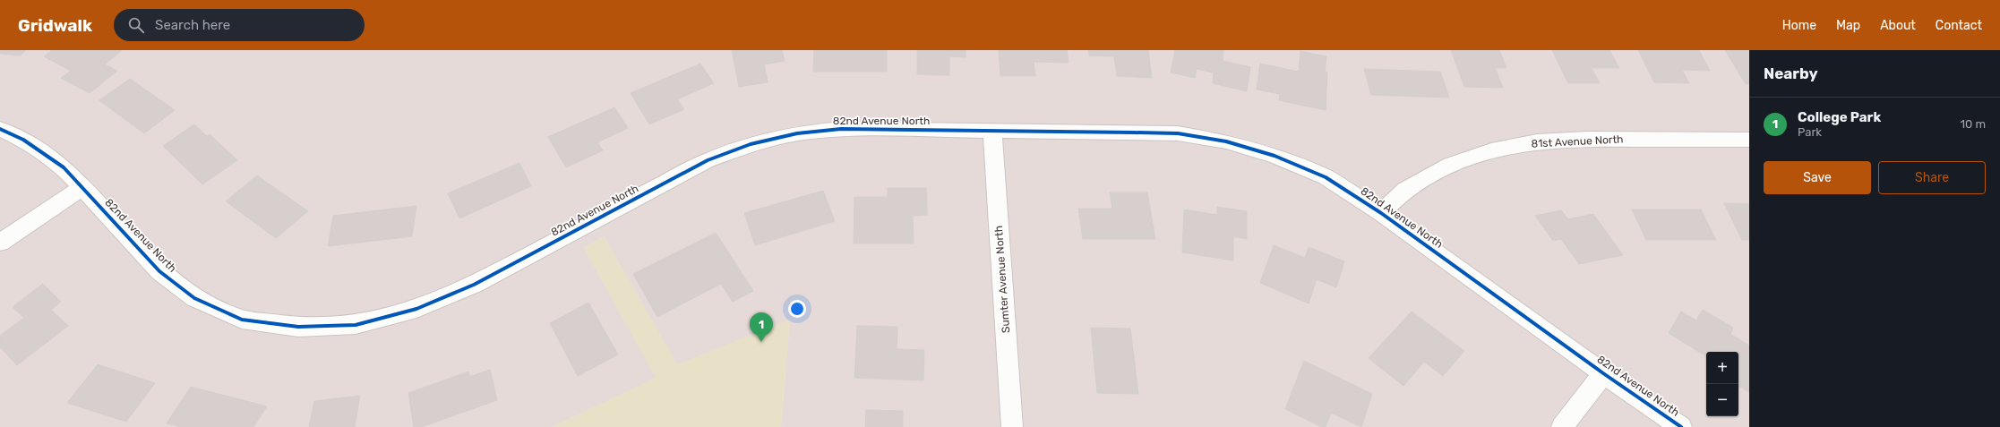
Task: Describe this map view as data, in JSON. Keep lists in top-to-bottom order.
{
  "streets": {
    "street": ["82nd Avenue North", "81st Avenue North", "Sumter Avenue North"]
  },
  "crossings": [
    ["82nd Avenue North", "81st Avenue North"],
    ["82nd Avenue North", "Sumter Avenue North"]
  ],
  "page": {
    "header": "Gridwalk",
    "search": "Search here",
    "nav": [
      "Home",
      "Map",
      "About",
      "Contact"
    ],
    "heading": "Nearby",
    "list": [
      {
        "mark": "1",
        "name": "College Park",
        "note": "Park",
        "value": "10 m"
      }
    ],
    "buttons": ["Save", "Share"],
    "pins": "1",
    "map_buttons": ["+", "−"]
  }
}
